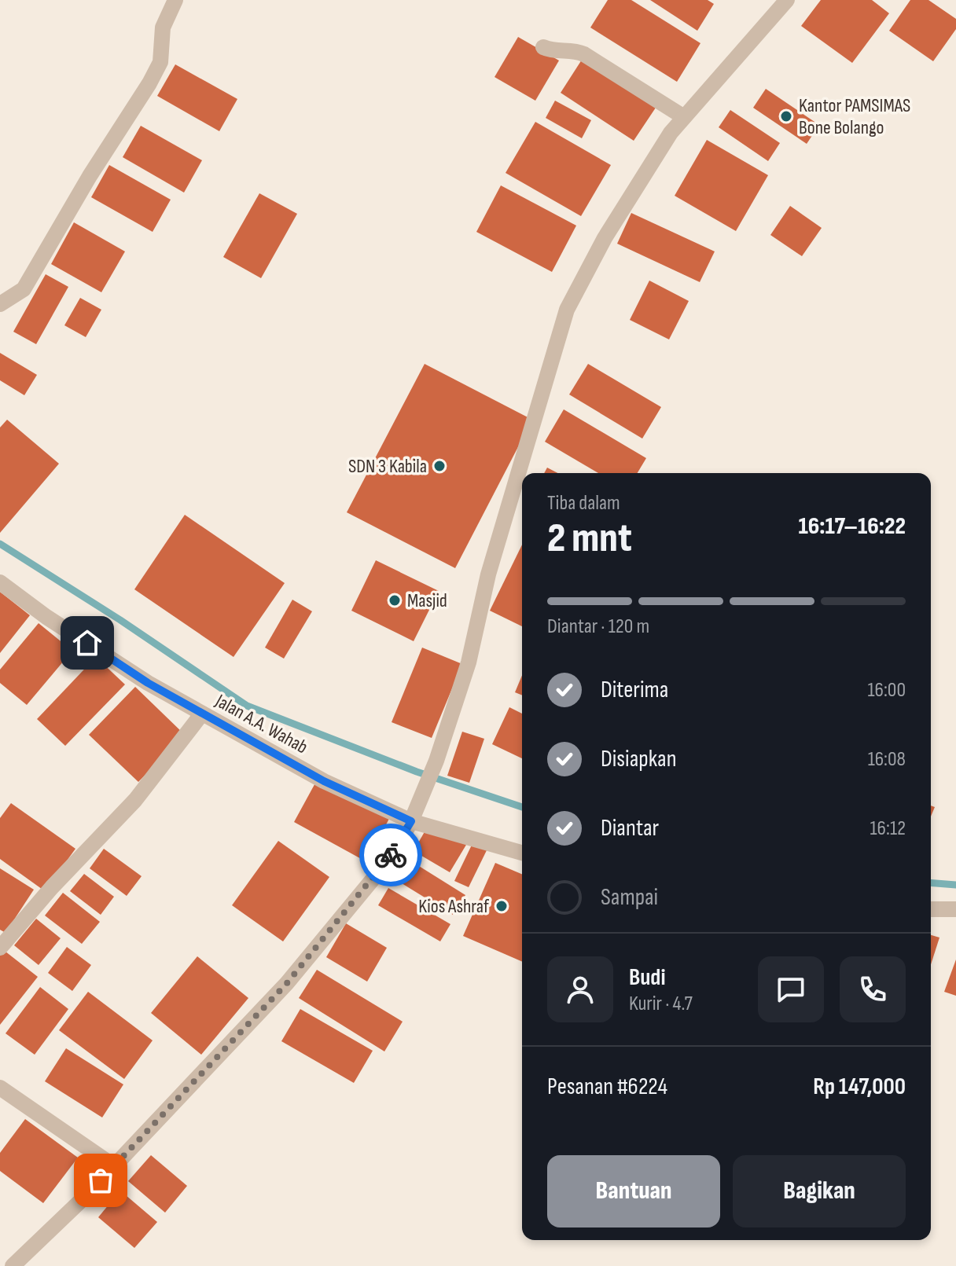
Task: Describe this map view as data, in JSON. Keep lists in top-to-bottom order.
{
  "streets": {
    "street": ["Jalan A.A. Wahab"]
  },
  "places": [
    "Kantor PAMSIMAS Bone Bolango",
    "SDN 3 Kabila",
    "Masjid",
    "Kios Ashraf"
  ],
  "page": {
    "heading": ["2 mnt", "Tiba dalam", "16:17–16:22"],
    "panel": [
      "Budi",
      "Kurir · 4.7",
      "Pesanan #6224",
      "Rp 147,000"
    ],
    "bar": "Diantar · 120 m",
    "list": [
      ["Diterima", "16:00"],
      ["Disiapkan", "16:08"],
      ["Diantar", "16:12"],
      "Sampai"
    ],
    "buttons": ["Bantuan", "Bagikan"]
  }
}
